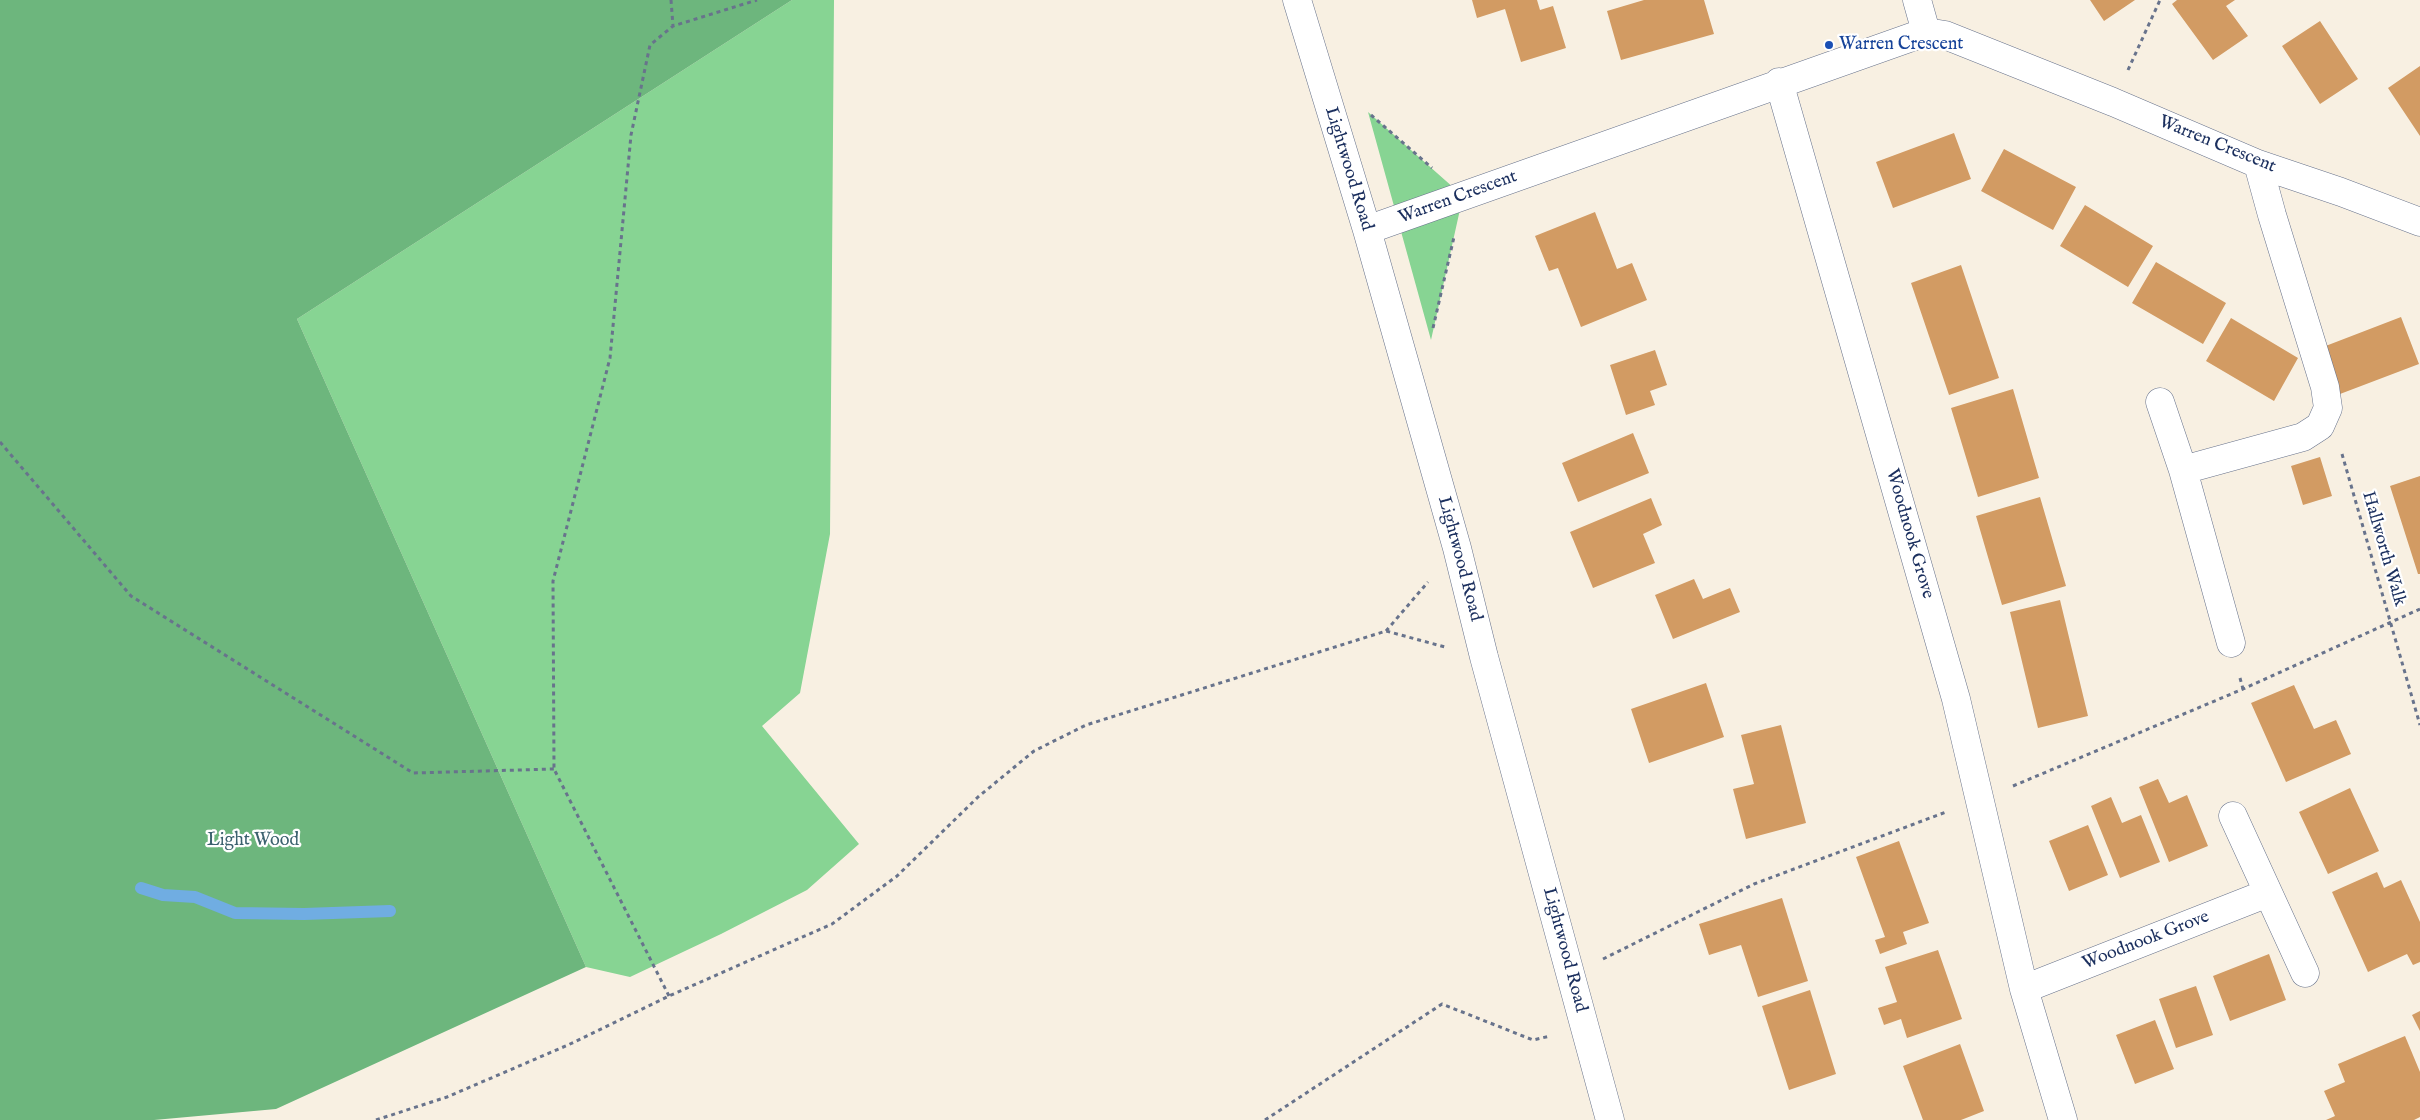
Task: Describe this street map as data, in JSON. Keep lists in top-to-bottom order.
{
  "streets": {
    "street": ["Warren Crescent", "Lightwood Road", "Woodnook Grove"],
    "path": ["Hallworth Walk"]
  },
  "crossings": [
    ["Warren Crescent", "Lightwood Road"],
    ["Warren Crescent", "Woodnook Grove"]
  ],
  "parks": ["Light Wood"],
  "places": ["Warren Crescent"]
}
